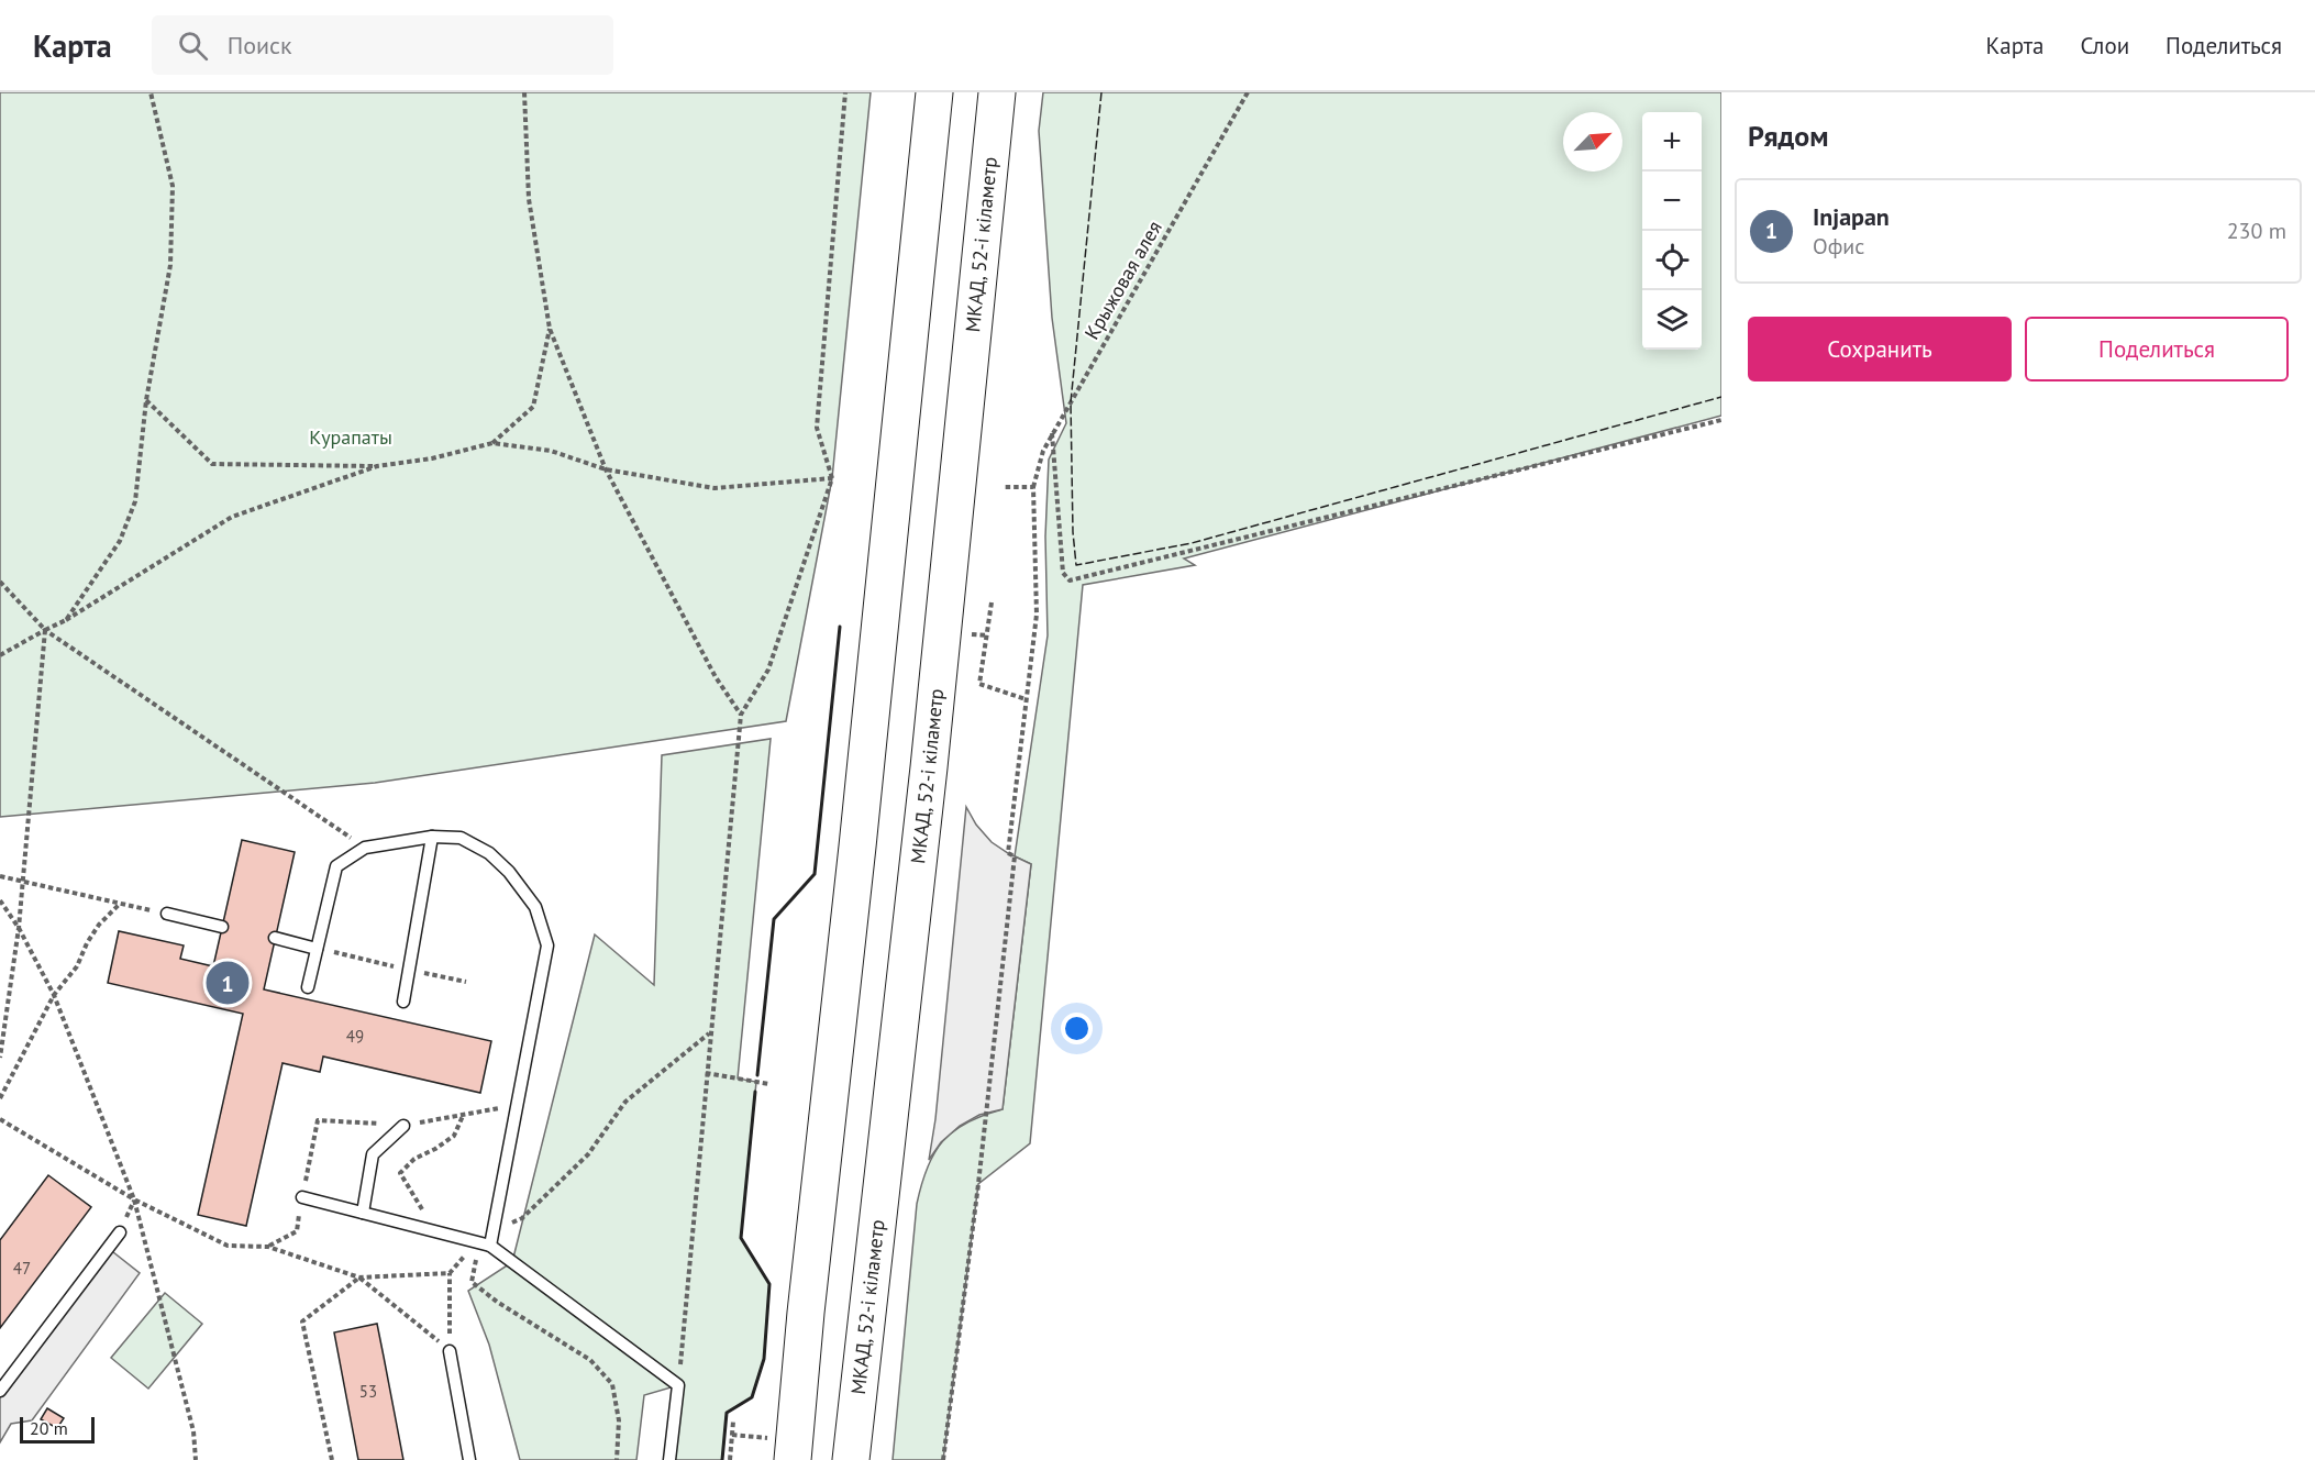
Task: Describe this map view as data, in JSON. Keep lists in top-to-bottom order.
{
  "streets": {
    "highway": ["МКАД, 52-і кіламетр"],
    "path": ["Крыжовая алея"]
  },
  "parks": ["Курапаты"],
  "house_numbers": ["49", "47", "53"],
  "scale_bar": "20 m",
  "north": "top right",
  "page": {
    "header": "Карта",
    "search": "Поиск",
    "nav": ["Карта", "Слои", "Поделиться"],
    "heading": "Рядом",
    "map_buttons": ["+", "−"],
    "list": [
      {
        "mark": "1",
        "name": "Injapan",
        "note": "Офис",
        "value": "230 m"
      }
    ],
    "buttons": ["Сохранить", "Поделиться"],
    "pins": "1",
    "scale": "20 m"
  }
}
